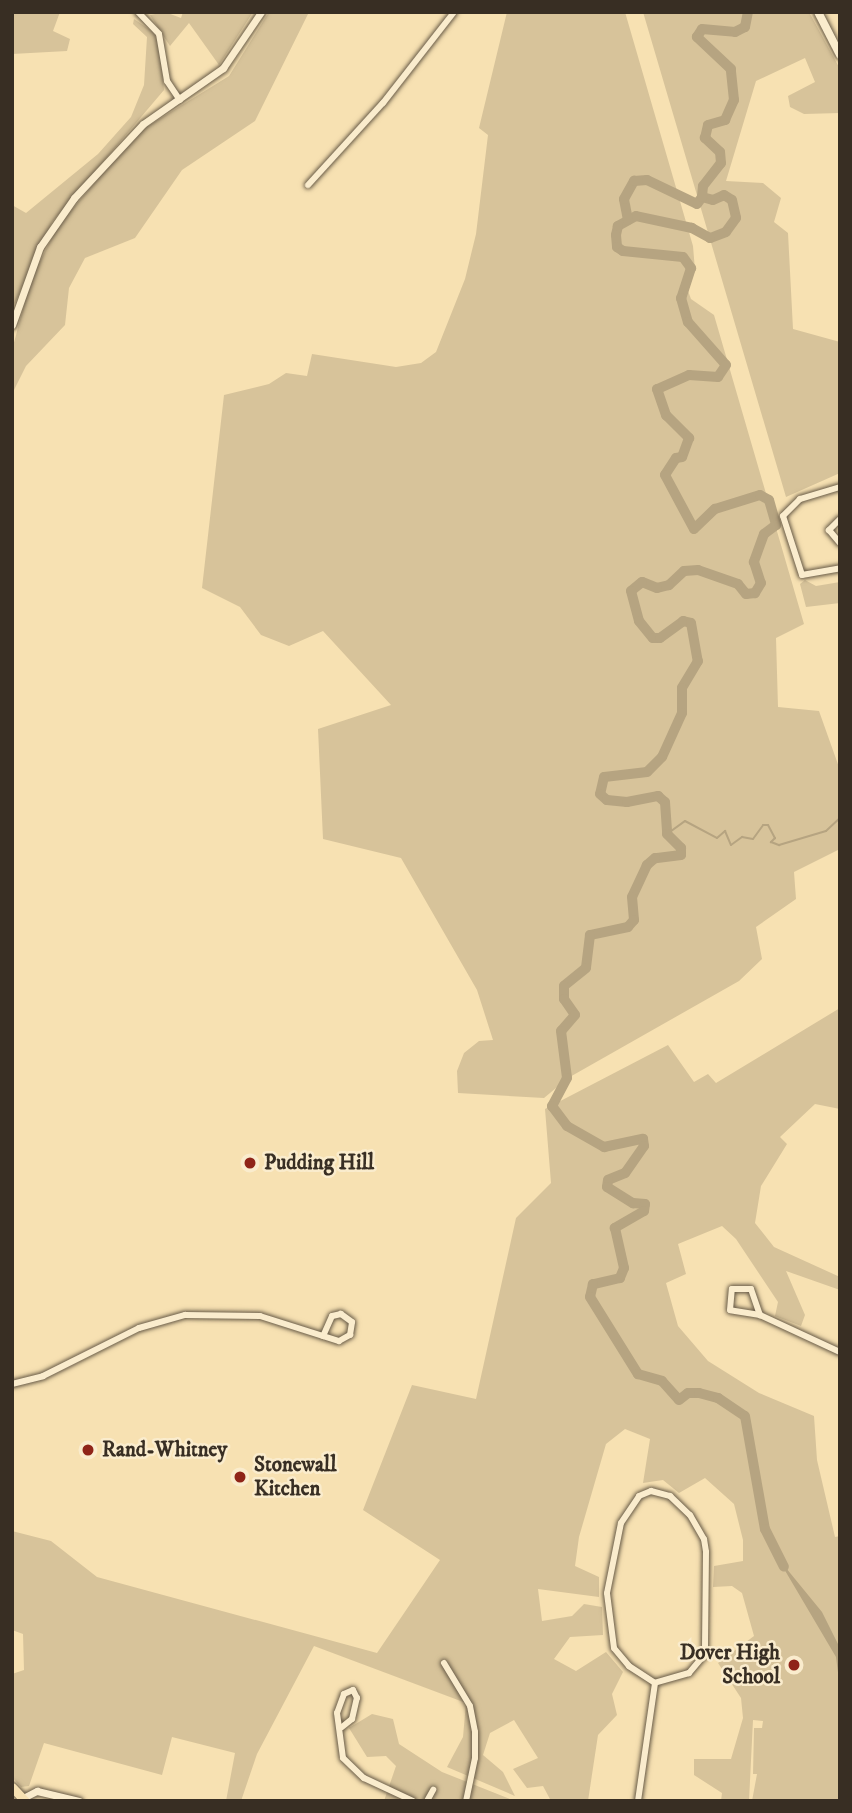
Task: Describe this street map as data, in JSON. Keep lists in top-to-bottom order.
{
  "places": [
    "Pudding Hill",
    "Rand-Whitney",
    "Stonewall Kitchen",
    "Dover High School"
  ]
}
